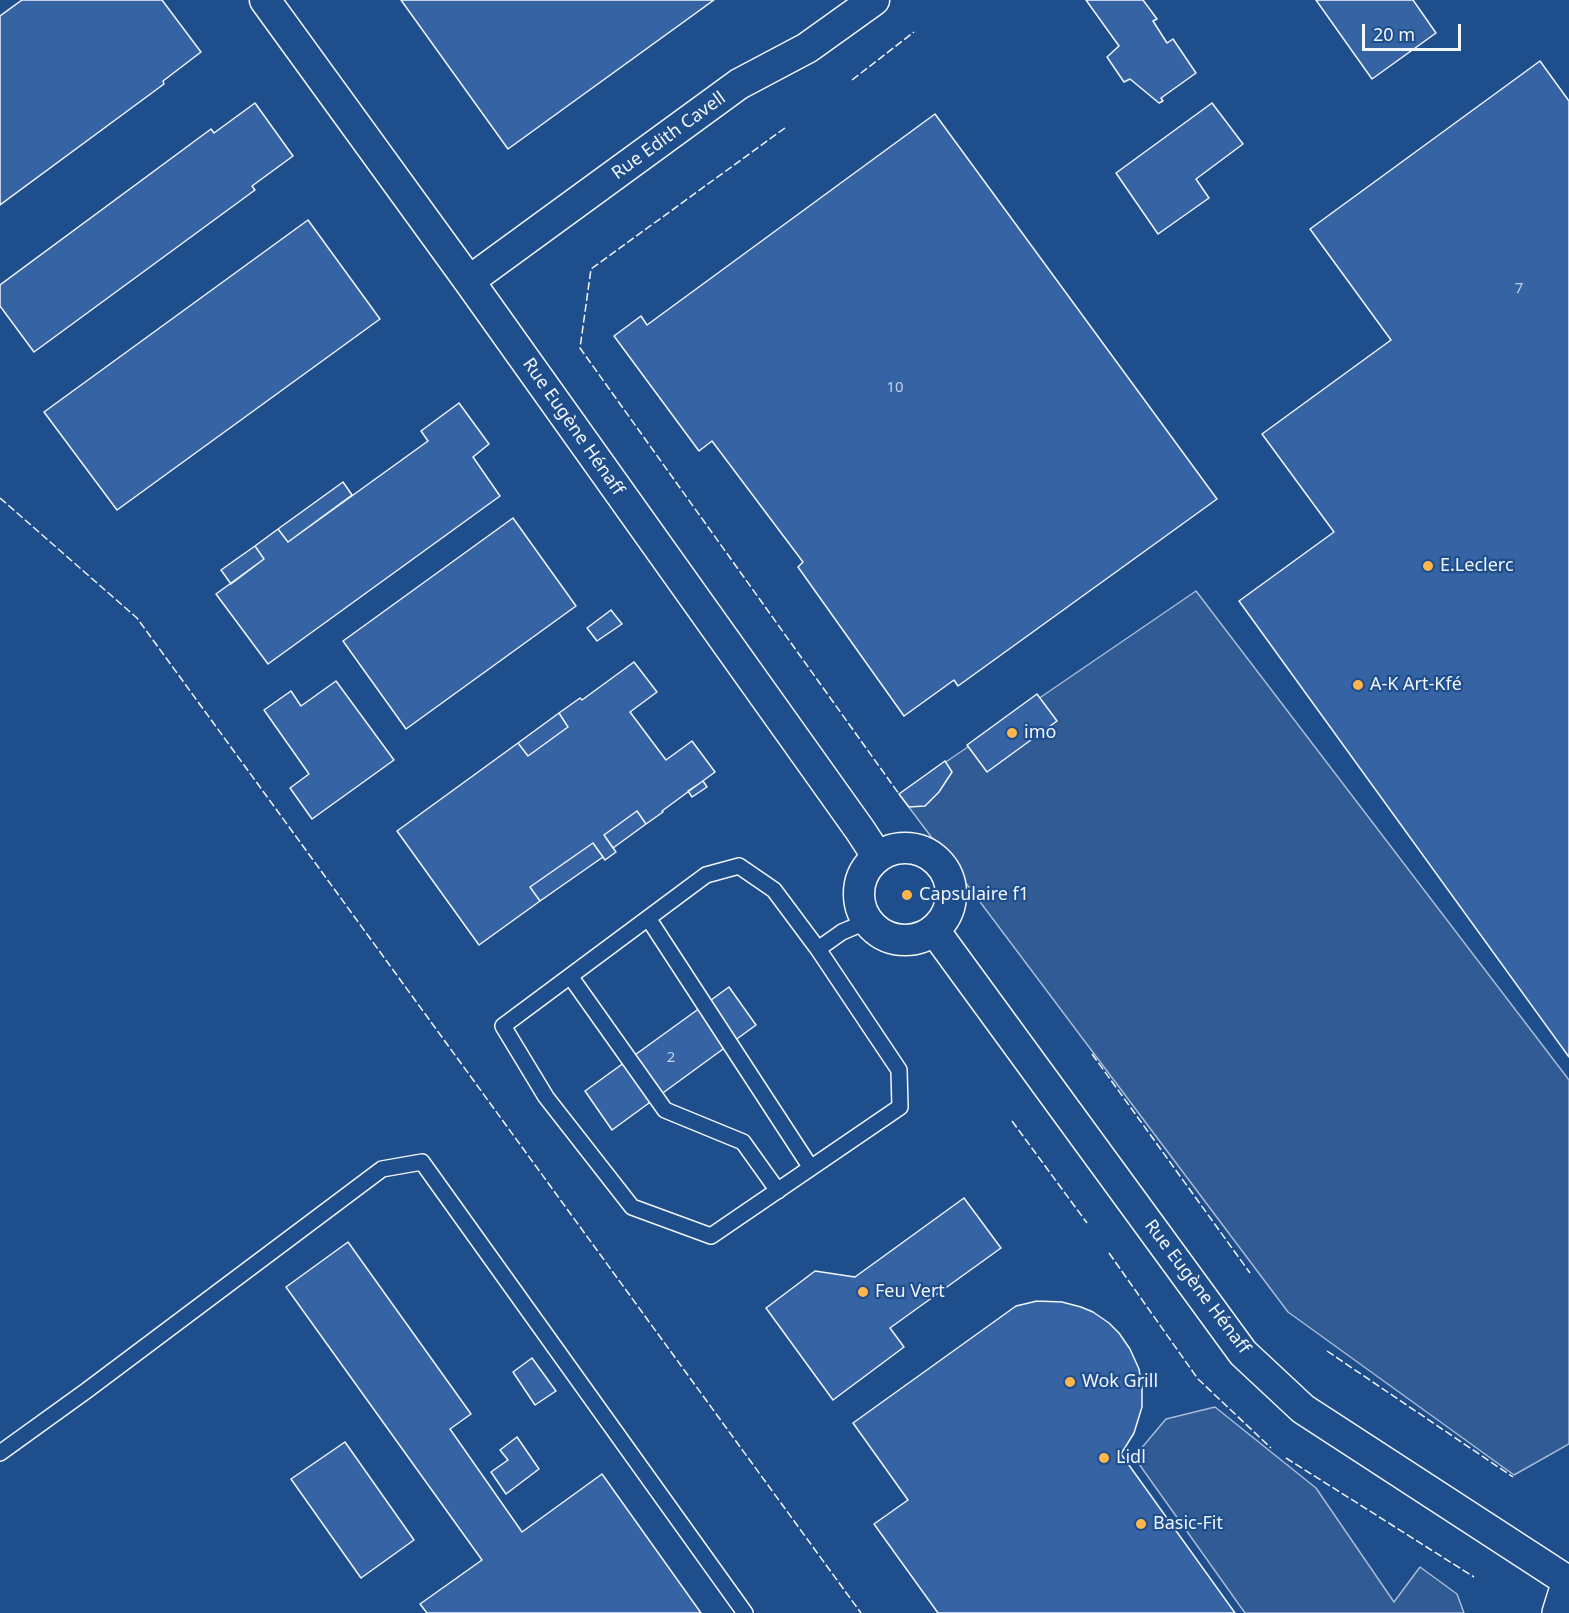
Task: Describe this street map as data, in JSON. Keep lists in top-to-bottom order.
{
  "streets": {
    "street": ["Rue Edith Cavell", "Rue Eugène Hénaff"]
  },
  "crossings": [
    ["Rue Edith Cavell", "Rue Eugène Hénaff"]
  ],
  "places": [
    "E.Leclerc",
    "A-K Art-Kfé",
    "imo",
    "Capsulaire f1",
    "Feu Vert",
    "Wok Grill",
    "Lidl",
    "Basic-Fit"
  ],
  "house_numbers": ["7", "10", "2"],
  "scale_bar": "20 m"
}
